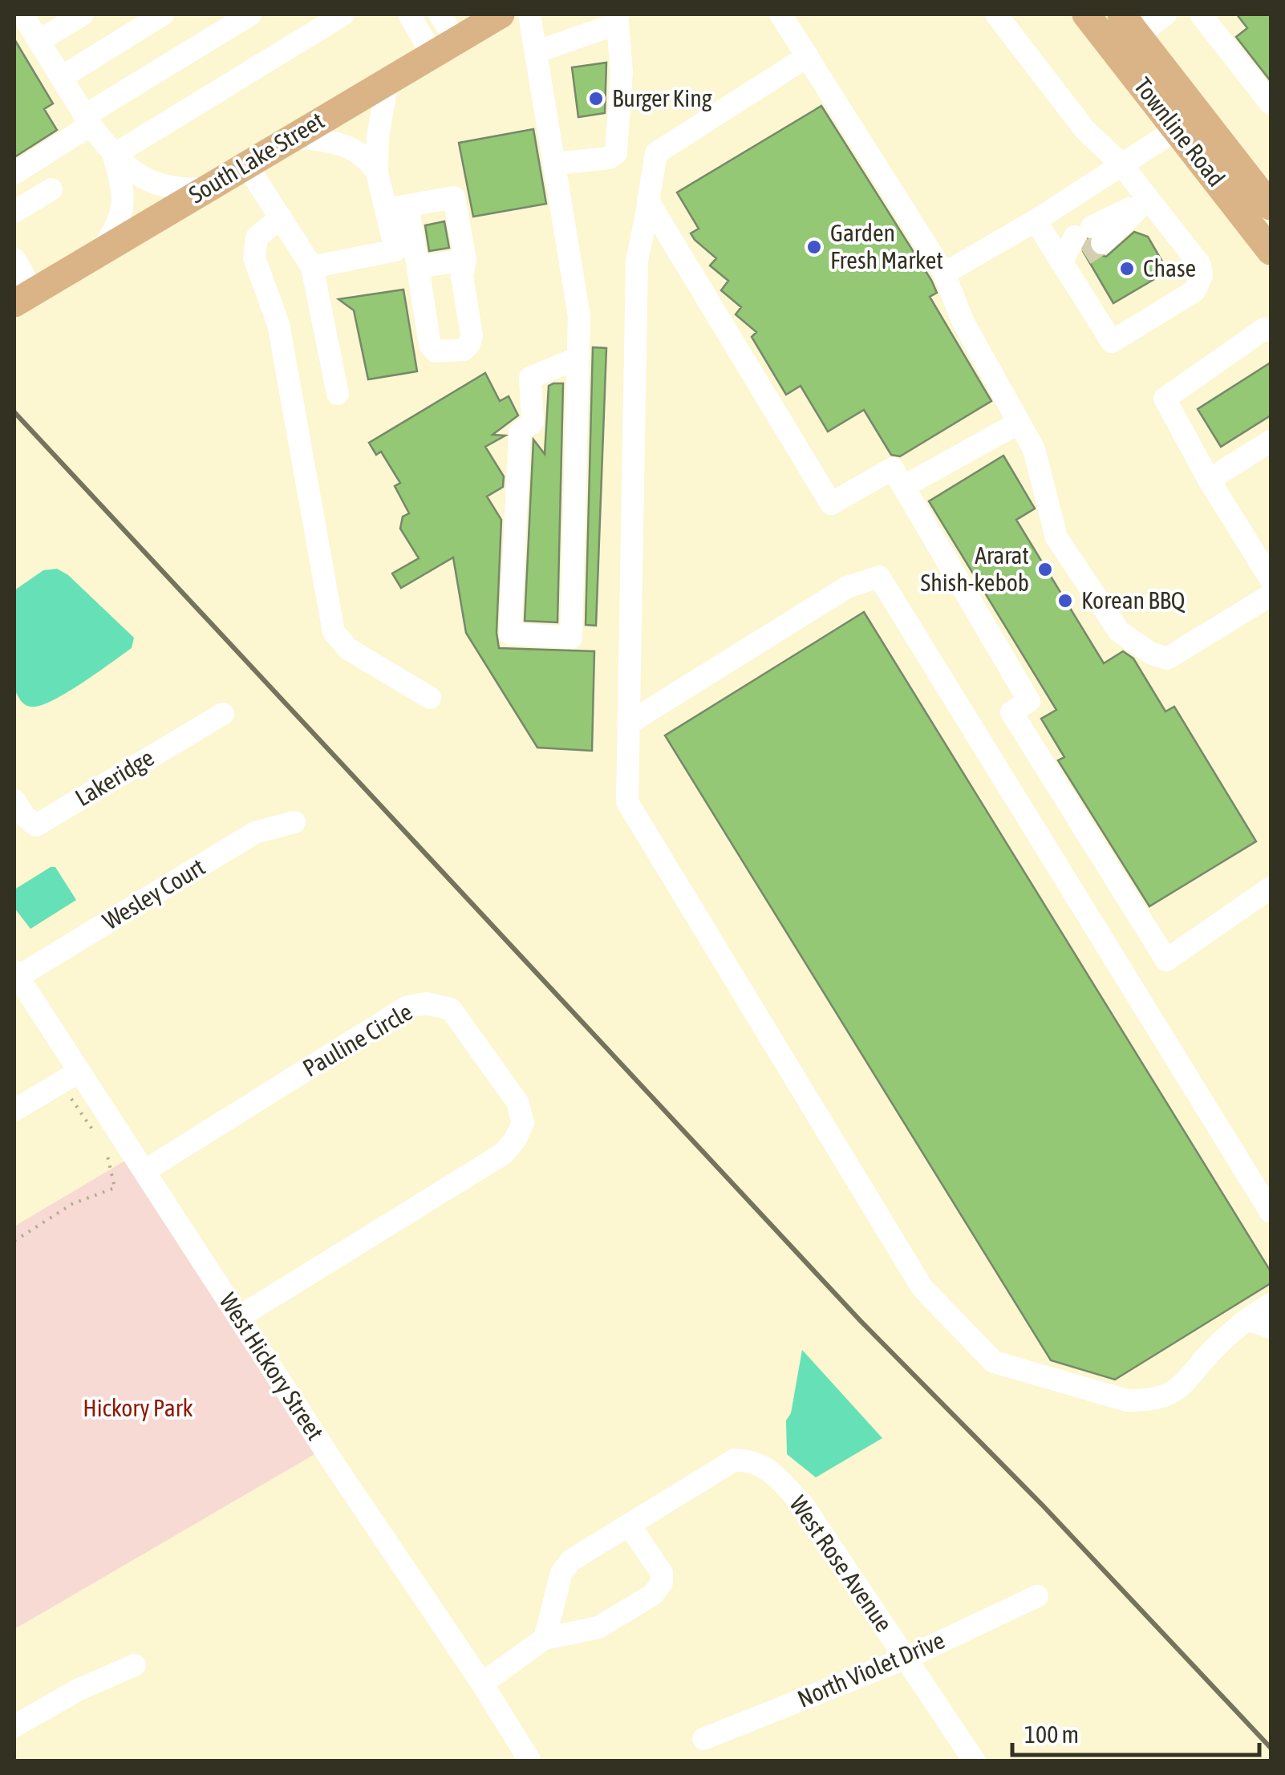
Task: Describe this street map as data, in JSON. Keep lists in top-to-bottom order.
{
  "streets": {
    "main road": ["Townline Road", "South Lake Street"],
    "street": [
      "Lakeridge",
      "Wesley Court",
      "Pauline Circle",
      "West Hickory Street",
      "West Rose Avenue",
      "North Violet Drive"
    ]
  },
  "crossings": [
    ["Wesley Court", "West Hickory Street"],
    ["Pauline Circle", "West Hickory Street"],
    ["West Rose Avenue", "North Violet Drive"]
  ],
  "parks": ["Hickory Park"],
  "places": [
    "Burger King",
    "Garden Fresh Market",
    "Chase",
    "Ararat Shish-kebob",
    "Korean BBQ"
  ],
  "scale_bar": "100 m"
}
